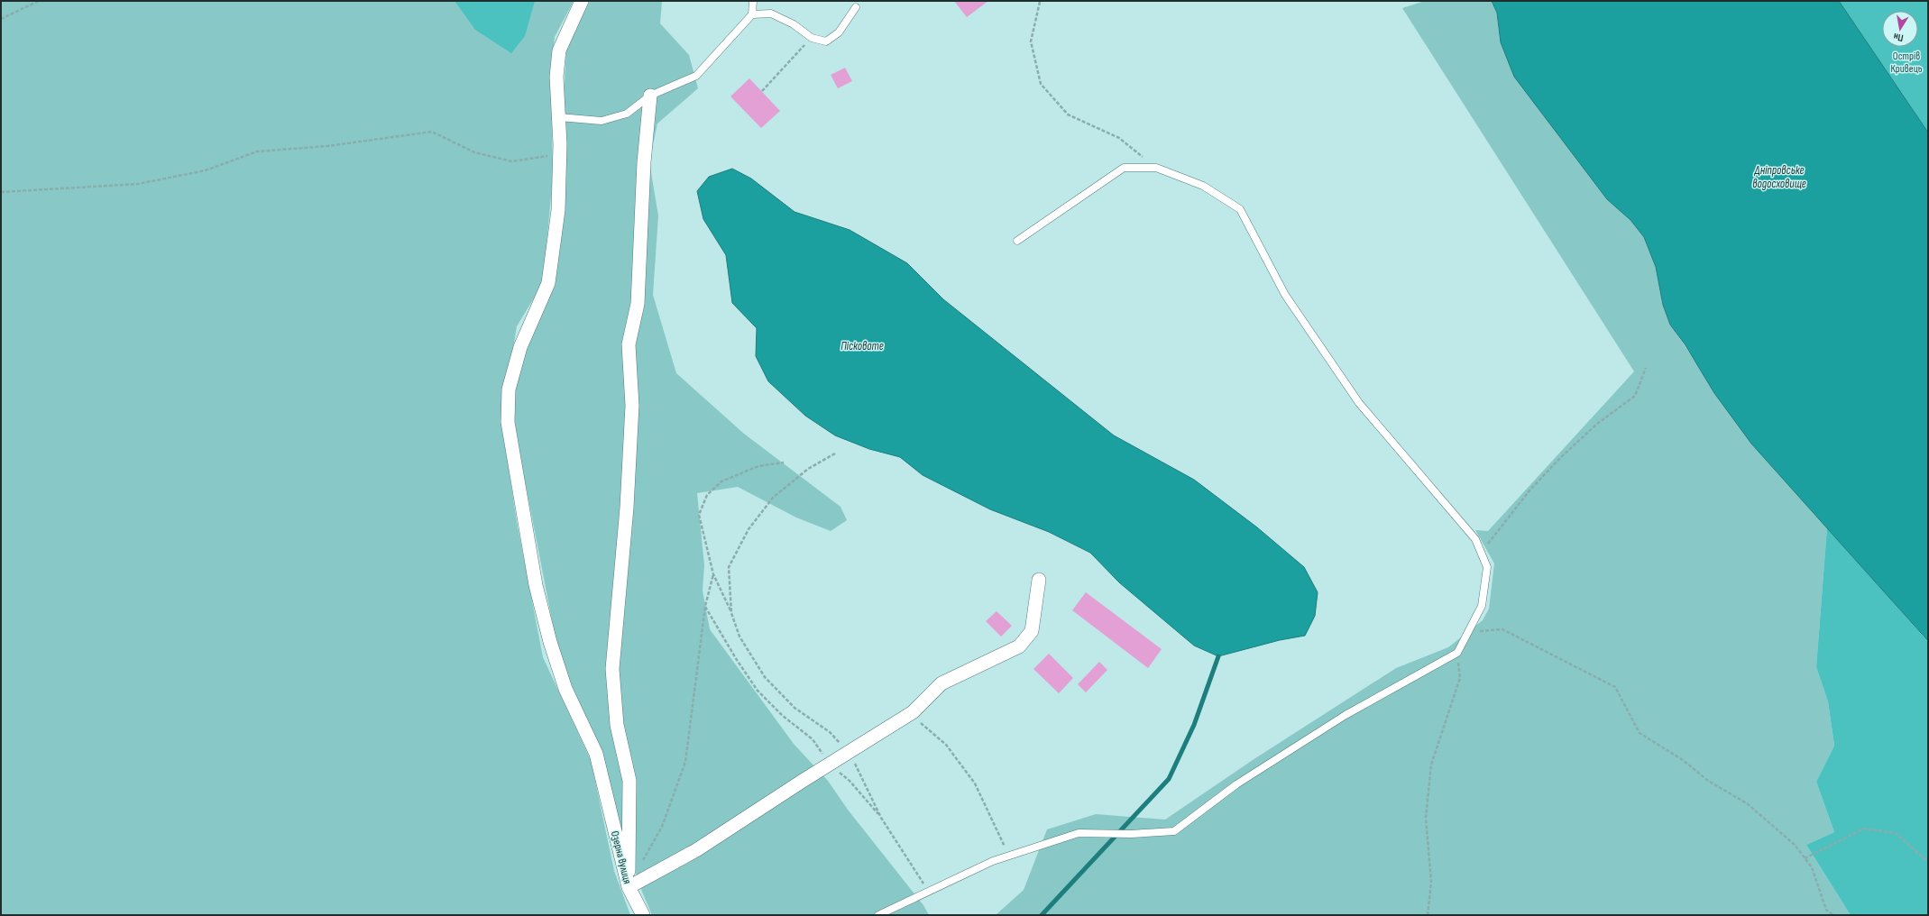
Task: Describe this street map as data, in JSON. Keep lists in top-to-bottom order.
{
  "streets": {
    "street": ["Озерна вулиця"]
  },
  "water": ["Дніпровське водосховище", "Пісковате"],
  "parks": ["Острів Кривець"],
  "north": "bottom"
}
